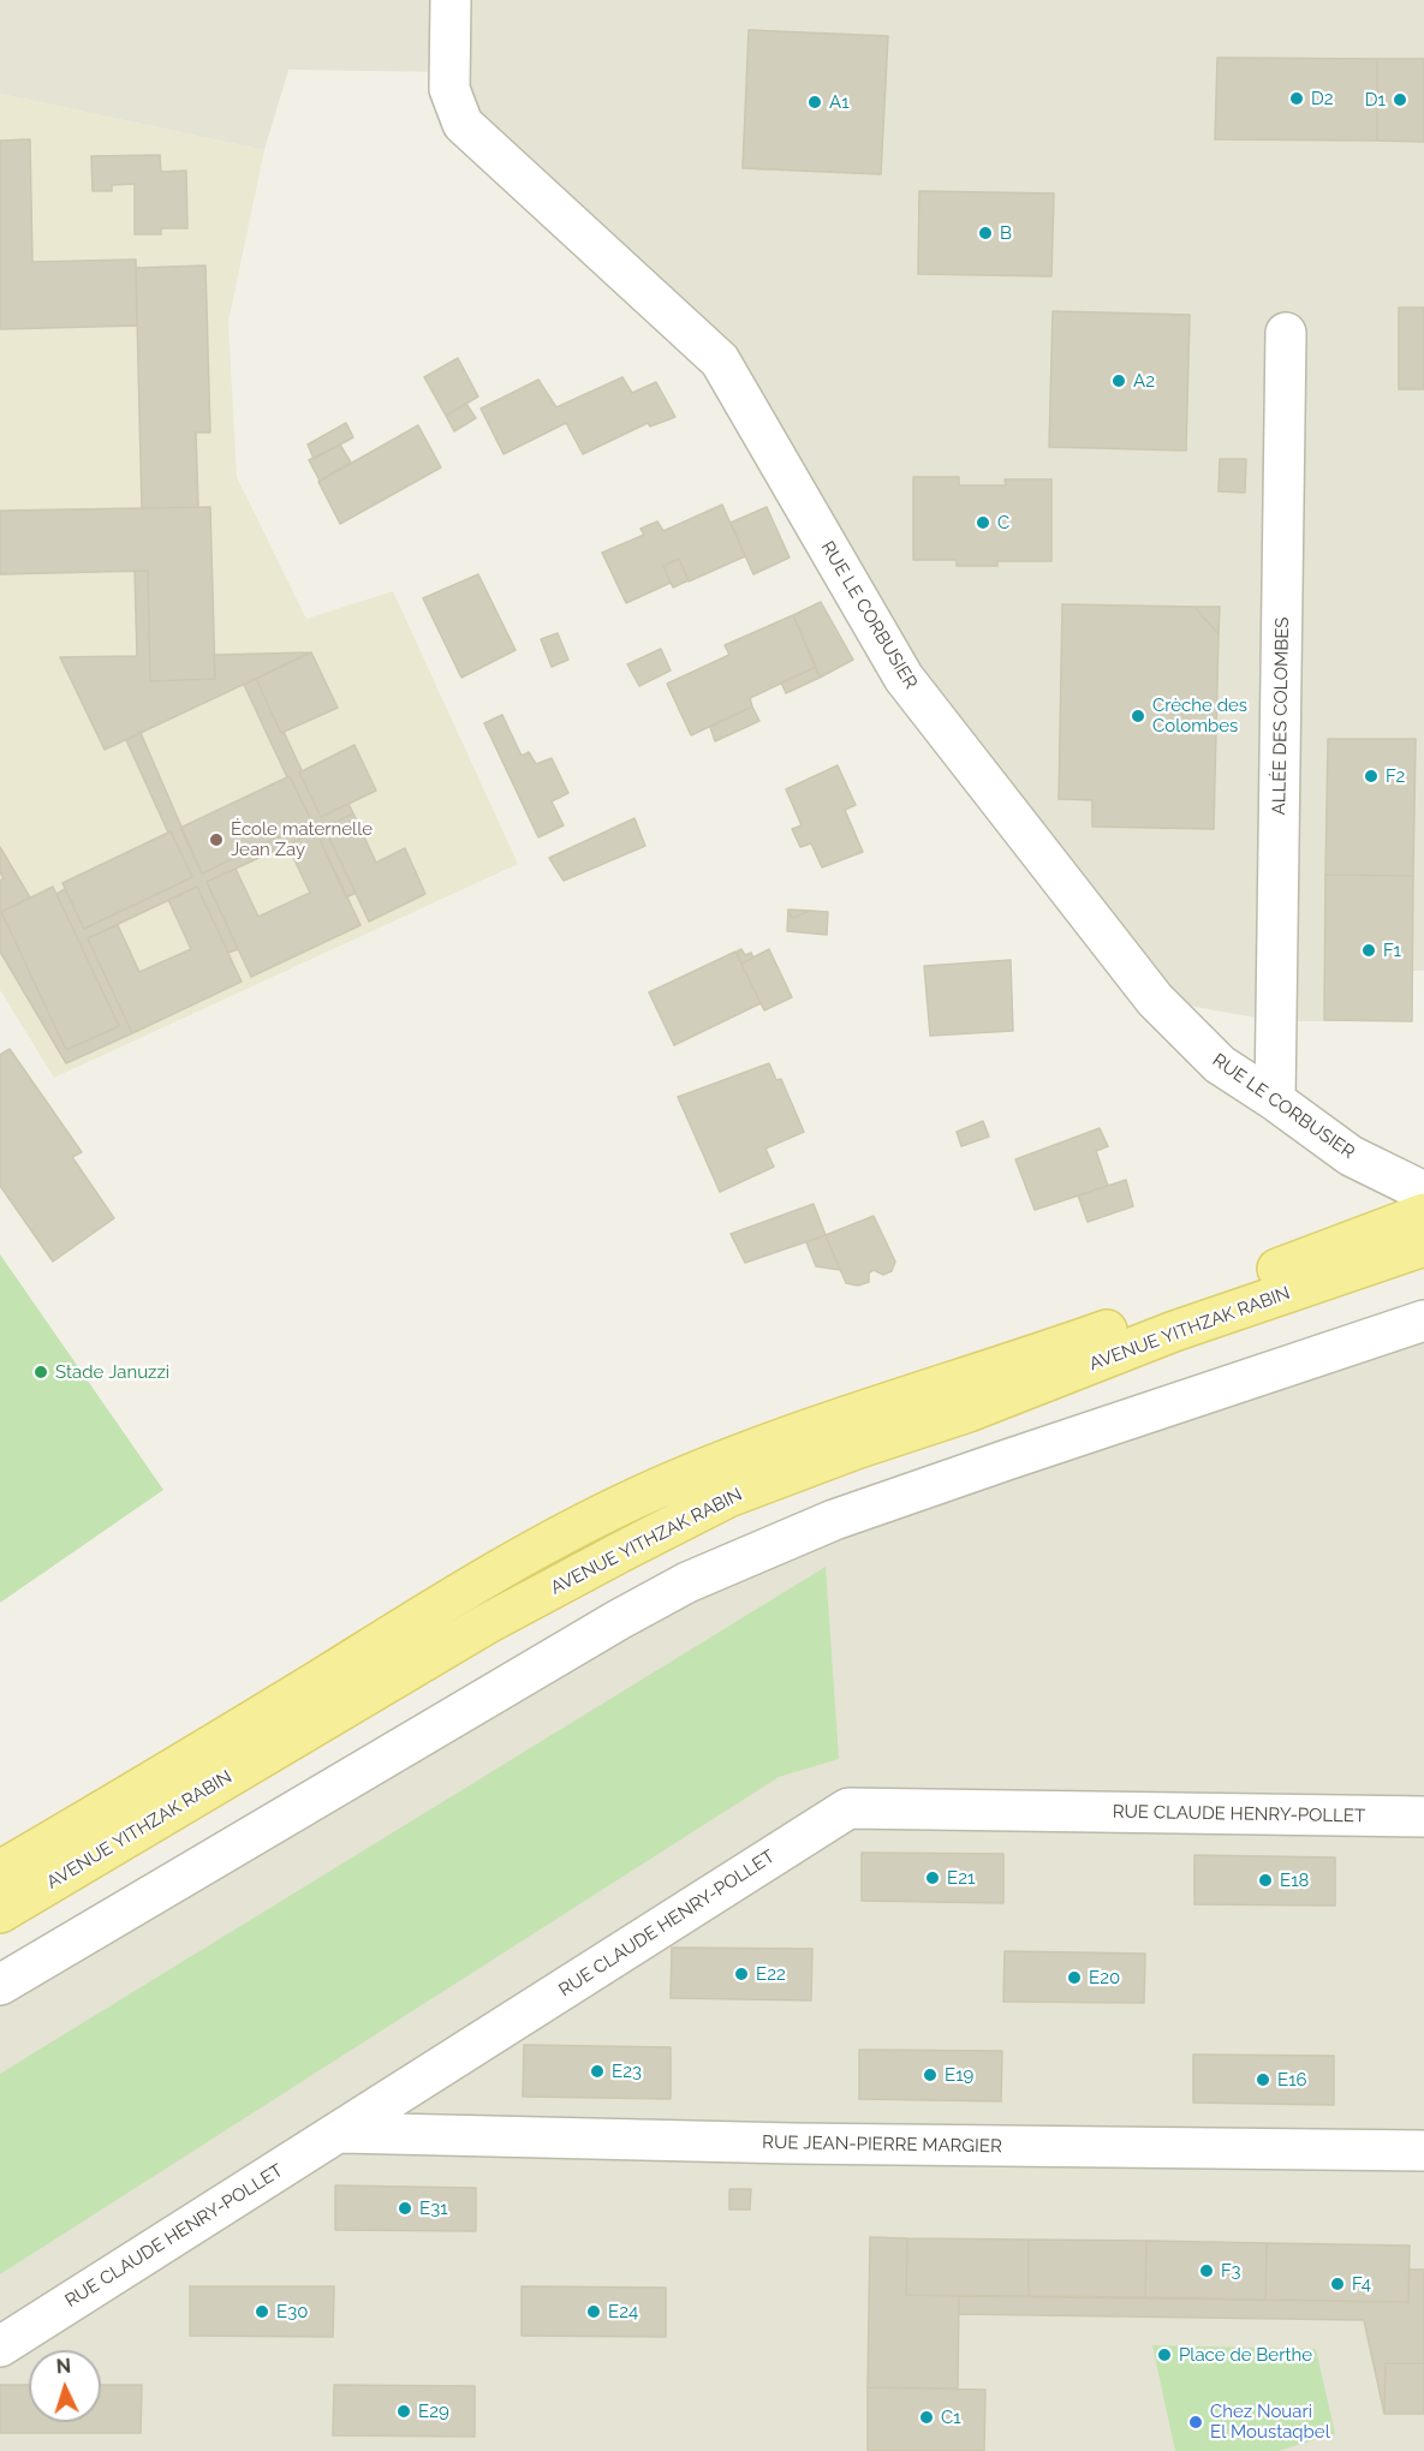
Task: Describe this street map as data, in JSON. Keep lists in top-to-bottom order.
{
  "streets": {
    "main road": ["AVENUE YITHZAK RABIN"],
    "street": [
      "RUE LE CORBUSIER",
      "ALLÉE DES COLOMBES",
      "RUE CLAUDE HENRY-POLLET",
      "RUE JEAN-PIERRE MARGIER"
    ]
  },
  "crossings": [
    ["RUE LE CORBUSIER", "ALLÉE DES COLOMBES"],
    ["RUE CLAUDE HENRY-POLLET", "RUE JEAN-PIERRE MARGIER"]
  ],
  "places": [
    "D2",
    "D1",
    "A1",
    "B",
    "A2",
    "C",
    "Crèche des Colombes",
    "F2",
    "École maternelle Jean Zay",
    "F1",
    "Stade Januzzi",
    "E21",
    "E18",
    "E22",
    "E20",
    "E23",
    "E19",
    "E16",
    "E31",
    "F3",
    "F4",
    "E30",
    "E24",
    "Place de Berthe",
    "E29",
    "C1",
    "Chez Nouari El Moustaqbel"
  ],
  "north": "top"
}
